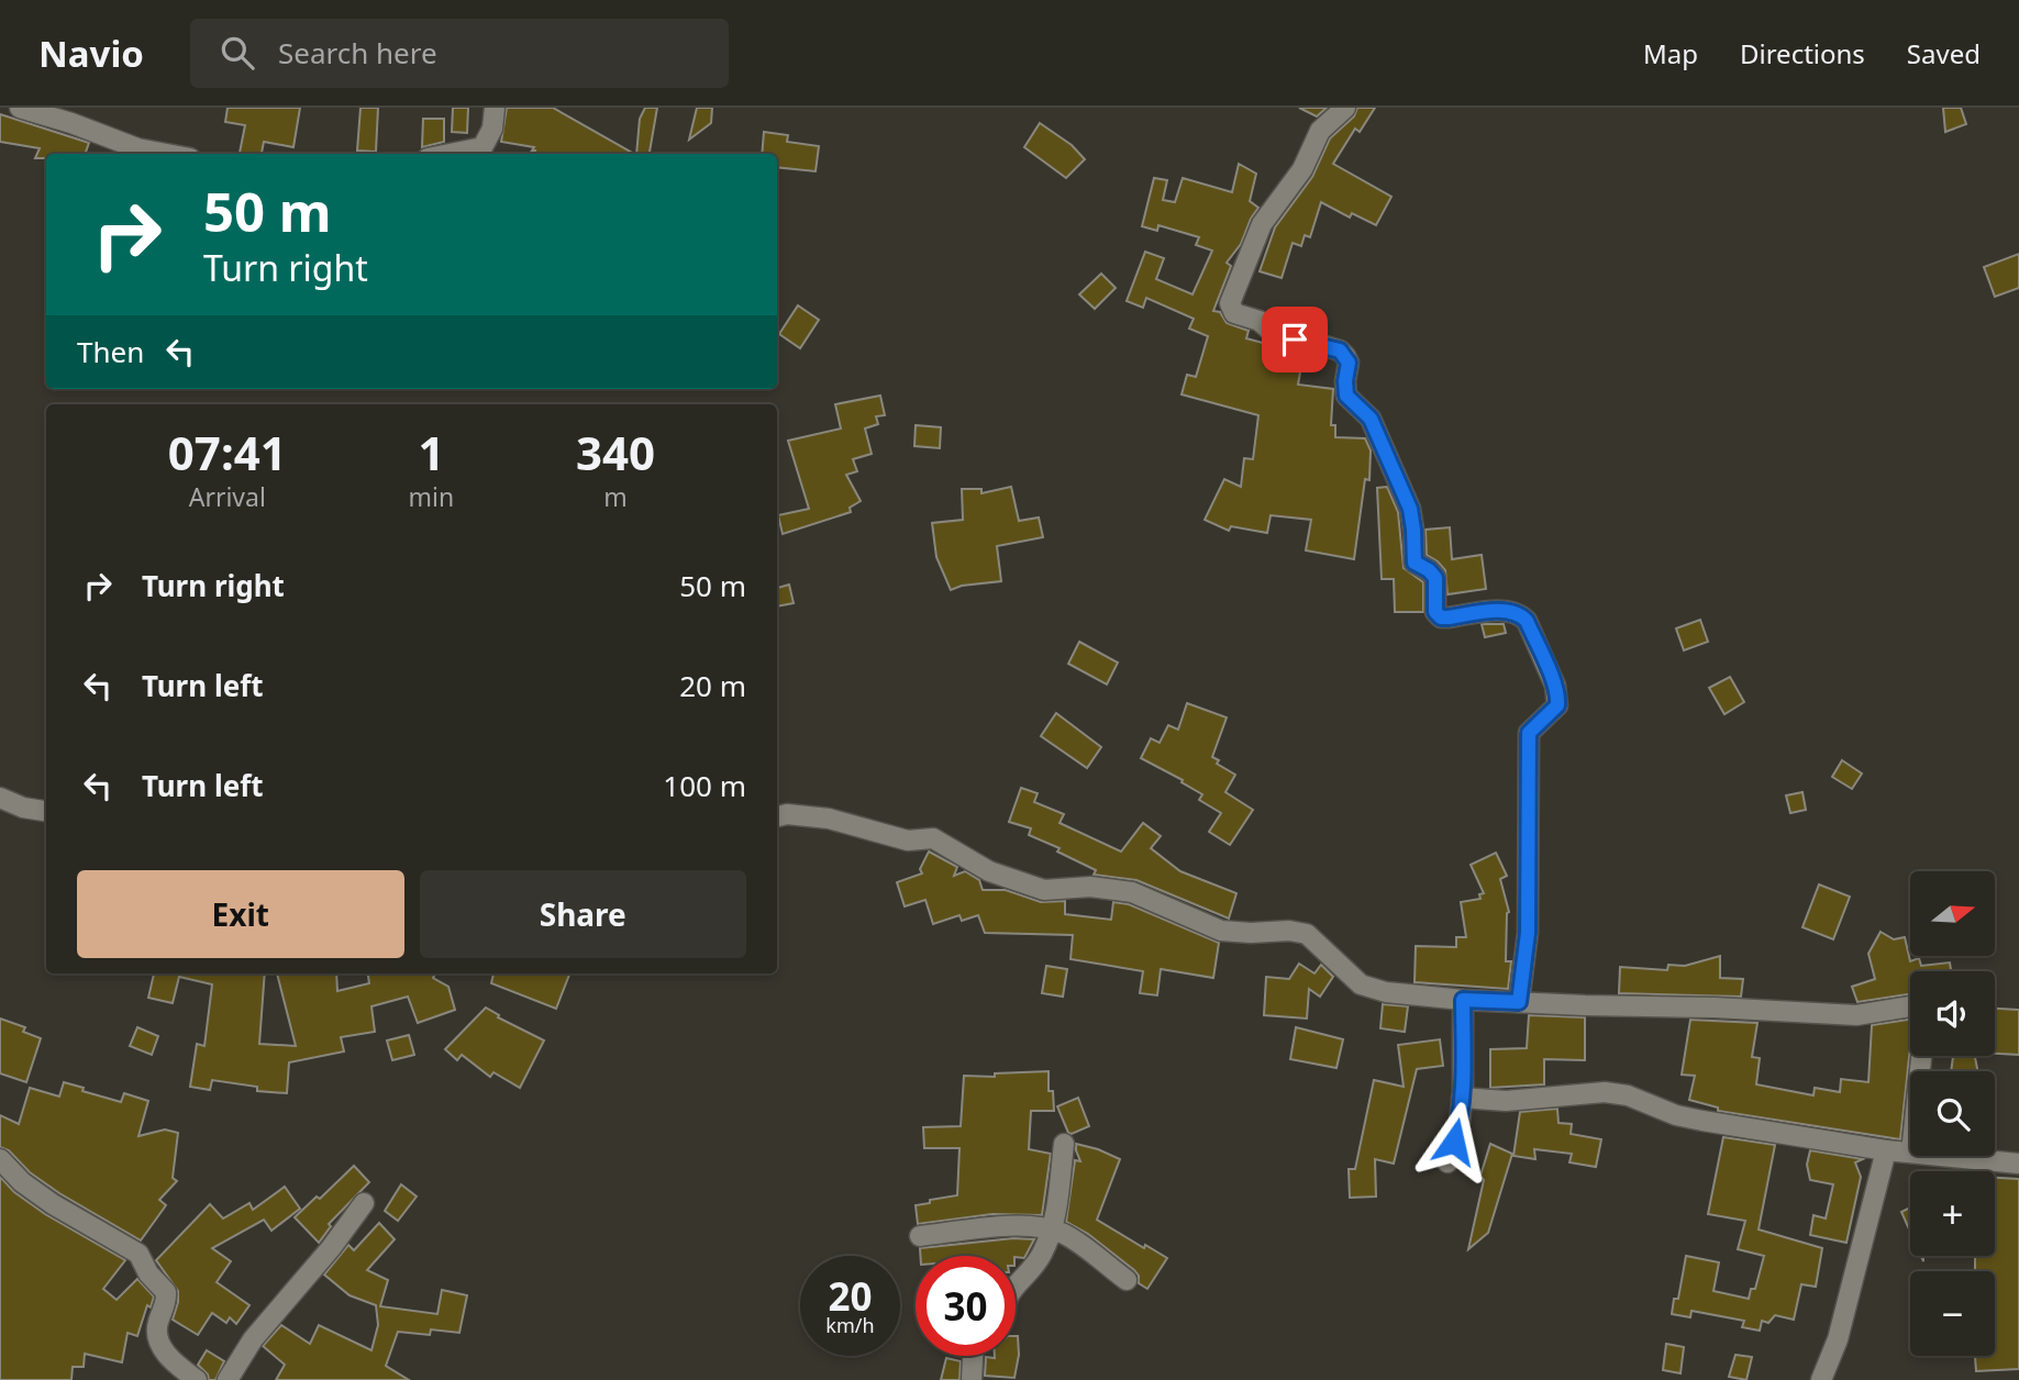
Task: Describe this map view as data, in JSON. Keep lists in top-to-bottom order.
{
  "north": "right",
  "page": {
    "header": "Navio",
    "search": "Search here",
    "nav": ["Map", "Directions", "Saved"],
    "turn": ["50 m", "Turn right"],
    "then": "Then",
    "eta": [
      "07:41",
      "Arrival",
      "1",
      "min",
      "340",
      "m"
    ],
    "list": [
      {
        "name": "Turn right",
        "value": "50 m"
      },
      {
        "name": "Turn left",
        "value": "20 m"
      },
      {
        "name": "Turn left",
        "value": "100 m"
      }
    ],
    "buttons": ["Exit", "Share"],
    "map_buttons": ["+", "−"],
    "speed": "20 km/h",
    "limit": "30"
  }
}
